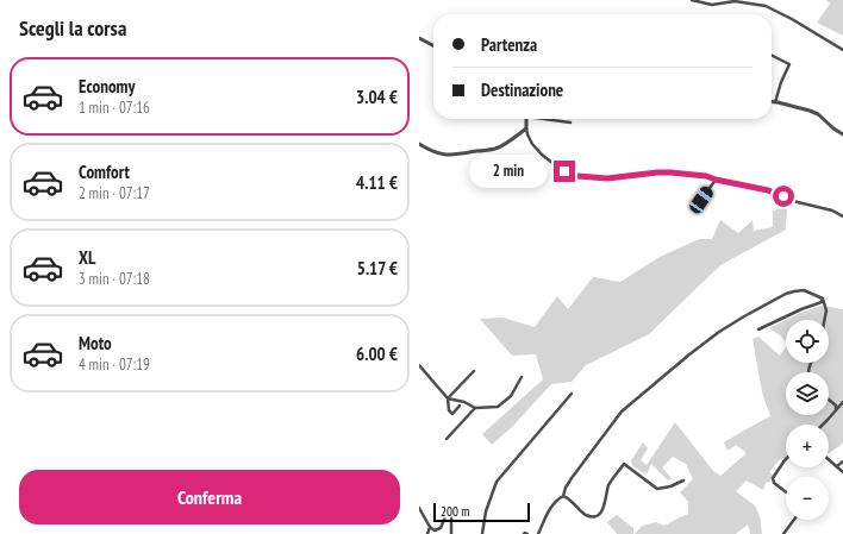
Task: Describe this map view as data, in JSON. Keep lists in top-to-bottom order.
{
  "scale_bar": "200 m",
  "page": {
    "heading": "Scegli la corsa",
    "banner": ["Partenza", "Destinazione"],
    "list": [
      {
        "name": "Economy",
        "note": "1 min · 07:16",
        "value": "3.04 €"
      },
      {
        "name": "Comfort",
        "note": "2 min · 07:17",
        "value": "4.11 €"
      },
      {
        "name": "XL",
        "note": "3 min · 07:18",
        "value": "5.17 €"
      },
      {
        "name": "Moto",
        "note": "4 min · 07:19",
        "value": "6.00 €"
      }
    ],
    "bubble": "2 min",
    "map_buttons": ["+", "−"],
    "buttons": "Conferma",
    "scale": "200 m"
  }
}
